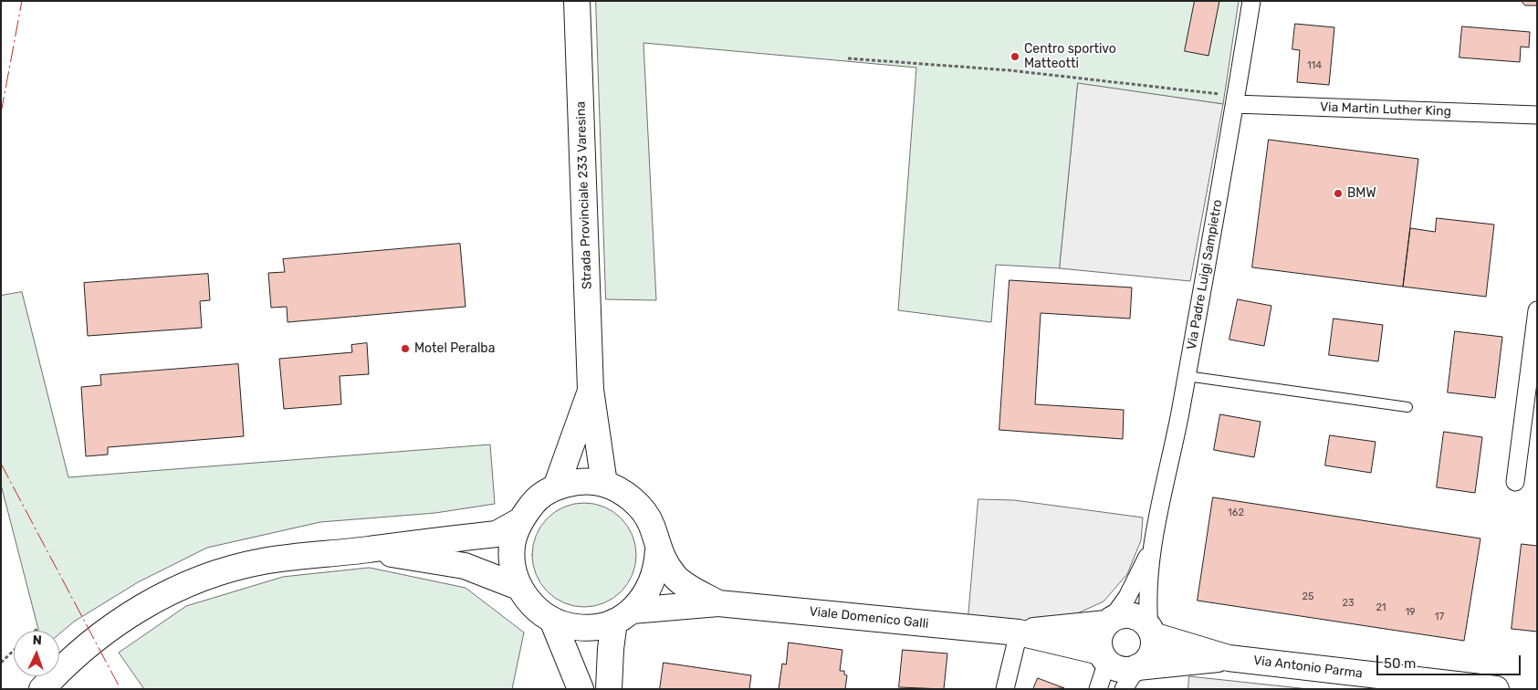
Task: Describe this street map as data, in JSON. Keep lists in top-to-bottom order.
{
  "streets": {
    "main road": ["Strada Provinciale 233 Varesina", "Viale Domenico Galli", "Via Antonio Parma"],
    "street": ["Via Martin Luther King", "Via Padre Luigi Sampietro"]
  },
  "crossings": [
    ["Via Martin Luther King", "Via Padre Luigi Sampietro"],
    ["Strada Provinciale 233 Varesina", "Viale Domenico Galli"],
    ["Via Padre Luigi Sampietro", "Viale Domenico Galli"],
    ["Via Padre Luigi Sampietro", "Via Antonio Parma"],
    ["Viale Domenico Galli", "Via Antonio Parma"]
  ],
  "places": ["Centro sportivo Matteotti", "BMW", "Motel Peralba"],
  "house_numbers": [
    "114",
    "162",
    "25",
    "23",
    "21",
    "19",
    "17"
  ],
  "scale_bar": "50 m",
  "north": "top"
}
